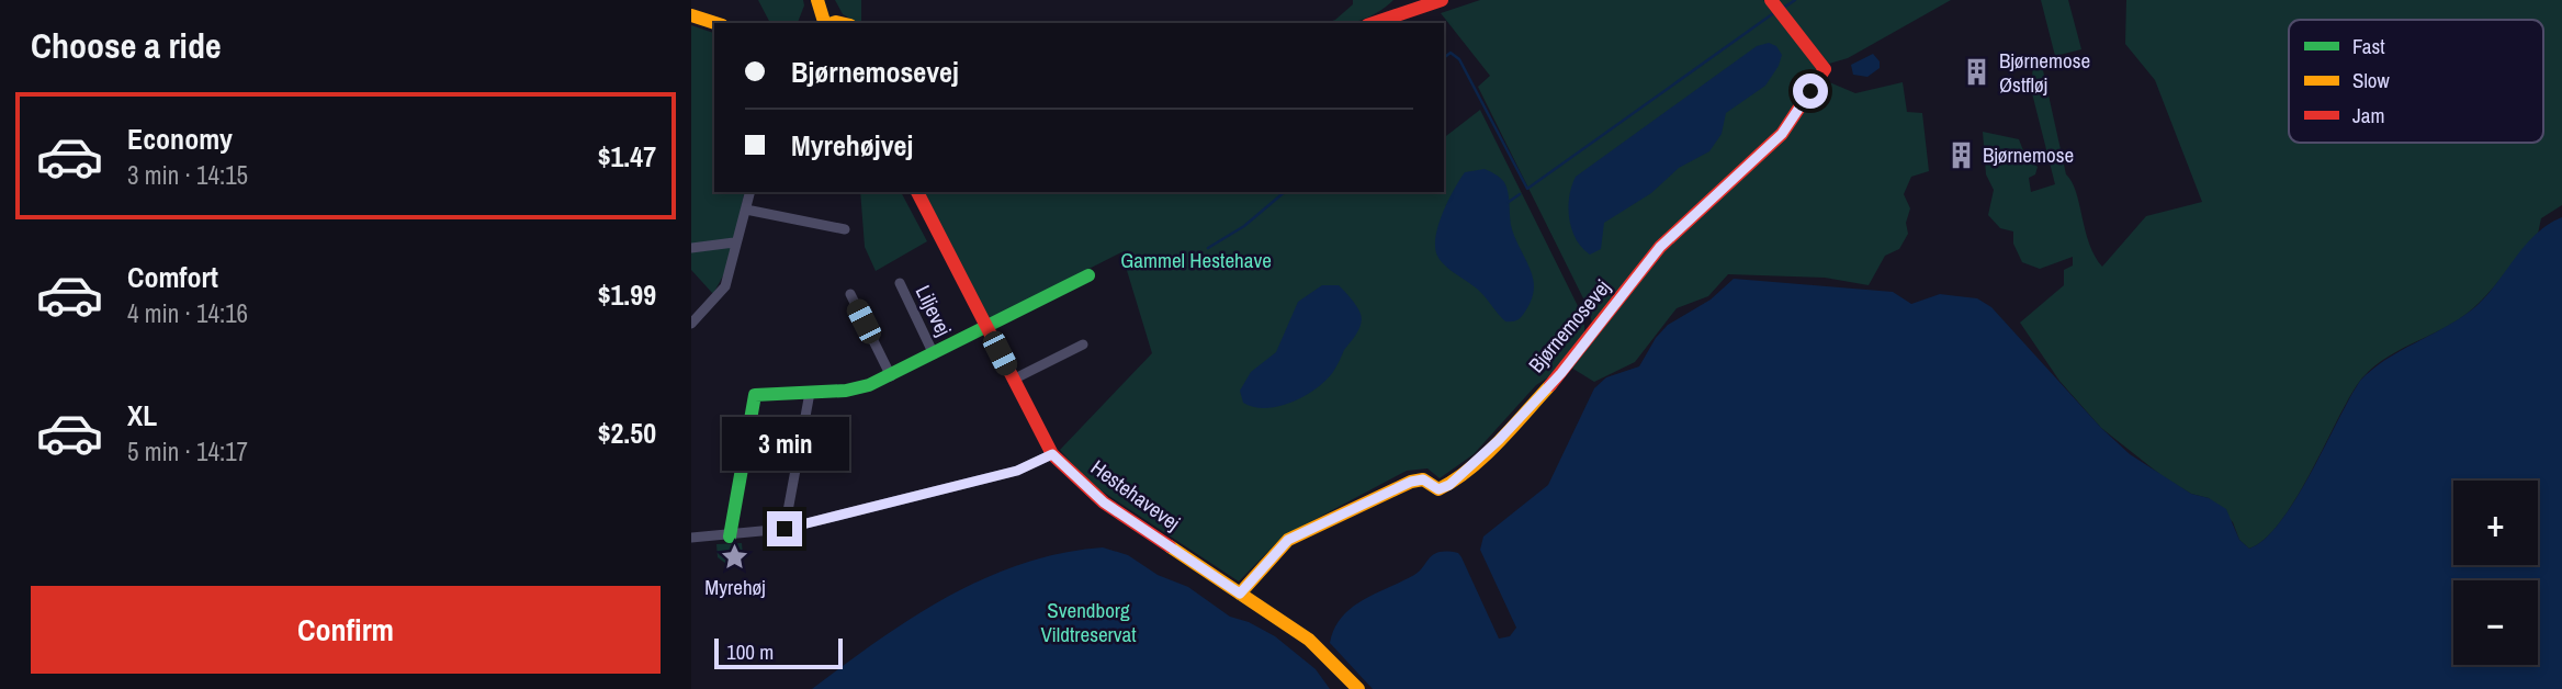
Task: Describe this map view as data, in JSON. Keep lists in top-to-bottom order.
{
  "streets": {
    "street": ["Liljevej", "Bjørnemosevej", "Hestehavevej"]
  },
  "crossings": [
    ["Bjørnemosevej", "Hestehavevej"]
  ],
  "parks": ["Gammel Hestehave", "Svendborg Vildtreservat"],
  "places": {
    "building": ["Bjørnemose Østfløj", "Bjørnemose"],
    "place": ["Myrehøj"]
  },
  "legend": ["Fast", "Slow", "Jam"],
  "scale_bar": "100 m",
  "page": {
    "heading": "Choose a ride",
    "banner": ["Bjørnemosevej", "Myrehøjvej"],
    "list": [
      {
        "name": "Economy",
        "note": "3 min · 14:15",
        "value": "$1.47"
      },
      {
        "name": "Comfort",
        "note": "4 min · 14:16",
        "value": "$1.99"
      },
      {
        "name": "XL",
        "note": "5 min · 14:17",
        "value": "$2.50"
      }
    ],
    "bubble": "3 min",
    "map_buttons": ["+", "−"],
    "buttons": "Confirm",
    "scale": "100 m"
  }
}
